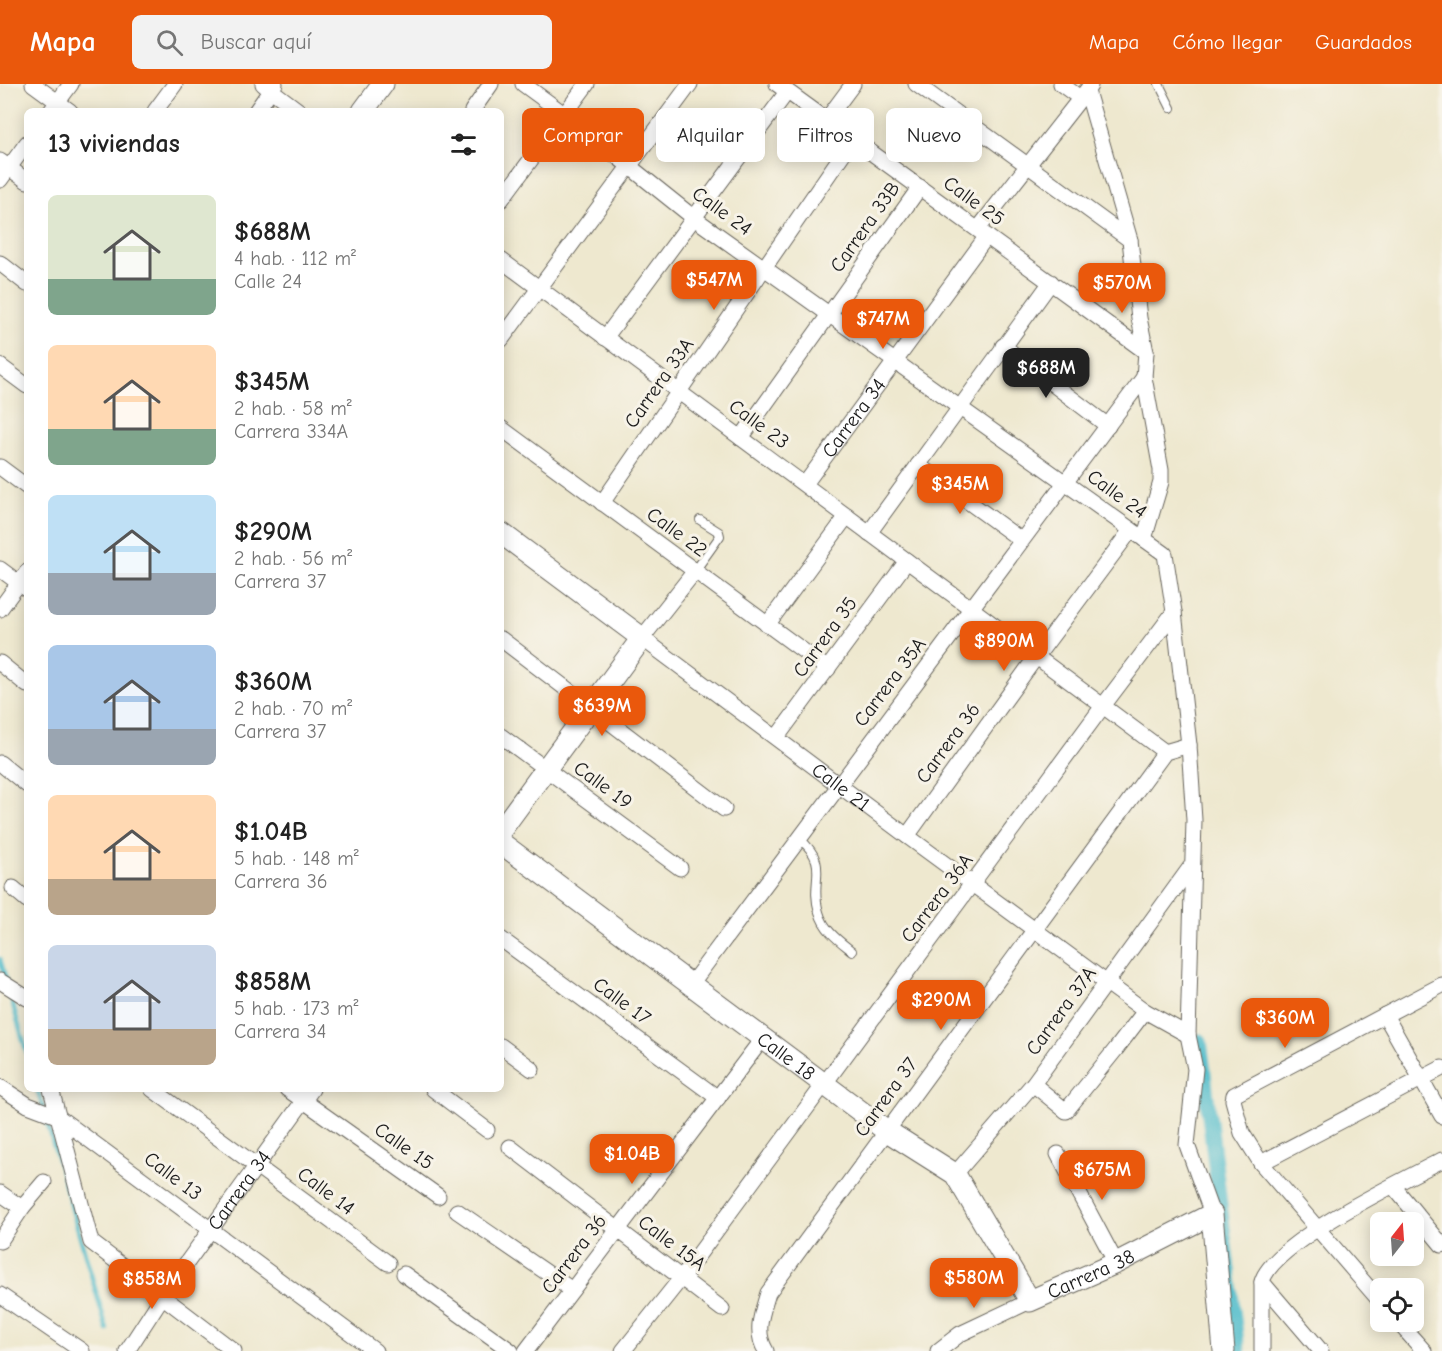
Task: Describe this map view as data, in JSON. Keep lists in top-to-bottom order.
{
  "streets": {
    "street": [
      "Calle 25",
      "Calle 24",
      "Carrera 33B",
      "Carrera 33A",
      "Carrera 34",
      "Calle 23",
      "Calle 22",
      "Carrera 35",
      "Carrera 35A",
      "Carrera 36",
      "Calle 19",
      "Calle 21",
      "Carrera 36A",
      "Calle 17",
      "Carrera 37A",
      "Calle 18",
      "Carrera 37",
      "Calle 15",
      "Calle 13",
      "Calle 14",
      "Calle 15A",
      "Carrera 38"
    ]
  },
  "crossings": [
    ["Calle 25", "Carrera 33B"],
    ["Calle 25", "Carrera 34"],
    ["Calle 24", "Carrera 33B"],
    ["Calle 24", "Carrera 33A"],
    ["Calle 24", "Carrera 34"],
    ["Calle 24", "Carrera 35A"],
    ["Calle 24", "Carrera 36"],
    ["Calle 24", "Carrera 36A"],
    ["Carrera 33B", "Calle 23"],
    ["Carrera 33A", "Calle 23"],
    ["Carrera 33A", "Calle 22"],
    ["Carrera 34", "Calle 23"],
    ["Carrera 34", "Calle 15"],
    ["Carrera 34", "Calle 13"],
    ["Carrera 34", "Calle 14"],
    ["Calle 23", "Carrera 35"],
    ["Calle 23", "Carrera 35A"],
    ["Calle 23", "Carrera 36"],
    ["Calle 23", "Carrera 36A"],
    ["Calle 23", "Carrera 37"],
    ["Calle 22", "Carrera 35"],
    ["Carrera 35", "Calle 21"],
    ["Carrera 35A", "Calle 21"],
    ["Carrera 35A", "Calle 18"],
    ["Carrera 36", "Calle 21"],
    ["Carrera 36", "Calle 17"],
    ["Carrera 36", "Calle 18"],
    ["Carrera 36", "Calle 15A"],
    ["Calle 21", "Carrera 36A"],
    ["Calle 21", "Carrera 37A"],
    ["Calle 21", "Carrera 37"],
    ["Carrera 36A", "Calle 18"],
    ["Carrera 36A", "Calle 15A"],
    ["Carrera 37A", "Calle 18"],
    ["Calle 18", "Carrera 37"],
    ["Calle 18", "Carrera 38"]
  ],
  "north": "top",
  "page": {
    "header": "Mapa",
    "search": "Buscar aquí",
    "nav": ["Mapa", "Cómo llegar", "Guardados"],
    "chip": [
      "Comprar",
      "Alquilar",
      "Filtros",
      "Nuevo"
    ],
    "heading": "13 viviendas",
    "list": [
      {
        "name": "$688M",
        "note": "4 hab. · 112 m² · Calle 24"
      },
      {
        "name": "$345M",
        "note": "2 hab. · 58 m² · Carrera 334A"
      },
      {
        "name": "$290M",
        "note": "2 hab. · 56 m² · Carrera 37"
      },
      {
        "name": "$360M",
        "note": "2 hab. · 70 m² · Carrera 37"
      },
      {
        "name": "$1.04B",
        "note": "5 hab. · 148 m² · Carrera 36"
      },
      {
        "name": "$858M",
        "note": "5 hab. · 173 m² · Carrera 34"
      }
    ],
    "price": [
      "$547M",
      "$570M",
      "$747M",
      "$688M",
      "$345M",
      "$890M",
      "$639M",
      "$290M",
      "$360M",
      "$1.04B",
      "$675M",
      "$580M",
      "$858M"
    ]
  }
}
